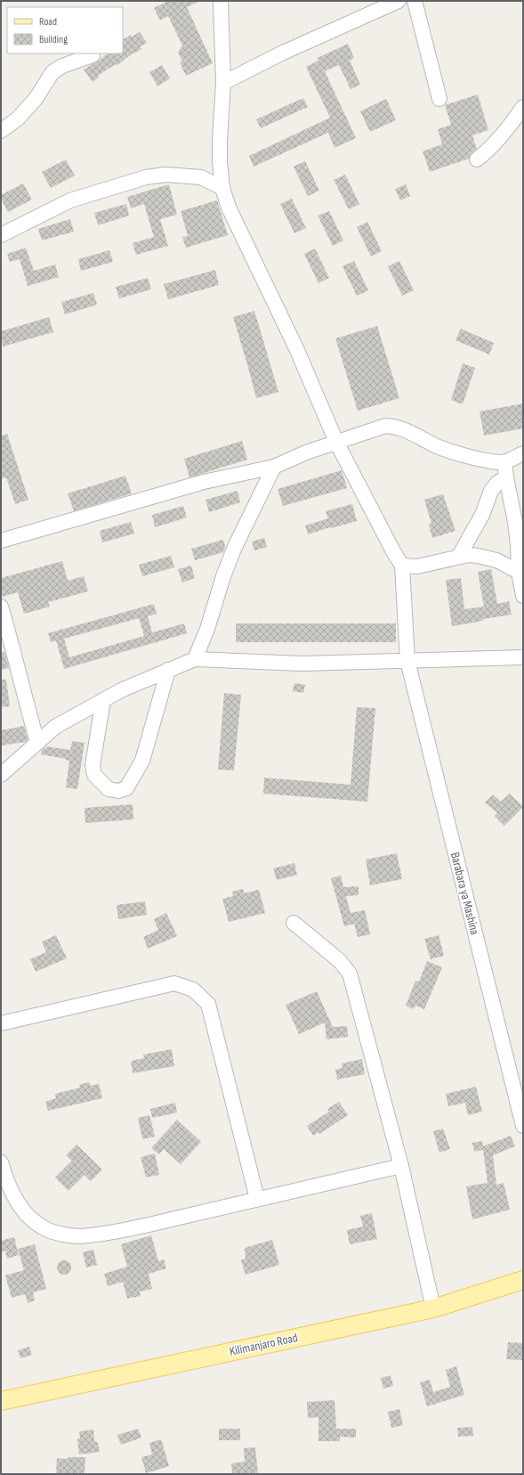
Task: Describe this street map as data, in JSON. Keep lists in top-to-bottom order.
{
  "streets": {
    "main road": ["Kilimanjaro Road"],
    "street": ["Barabara ya Mashina"]
  },
  "legend": ["Road", "Building"]
}
